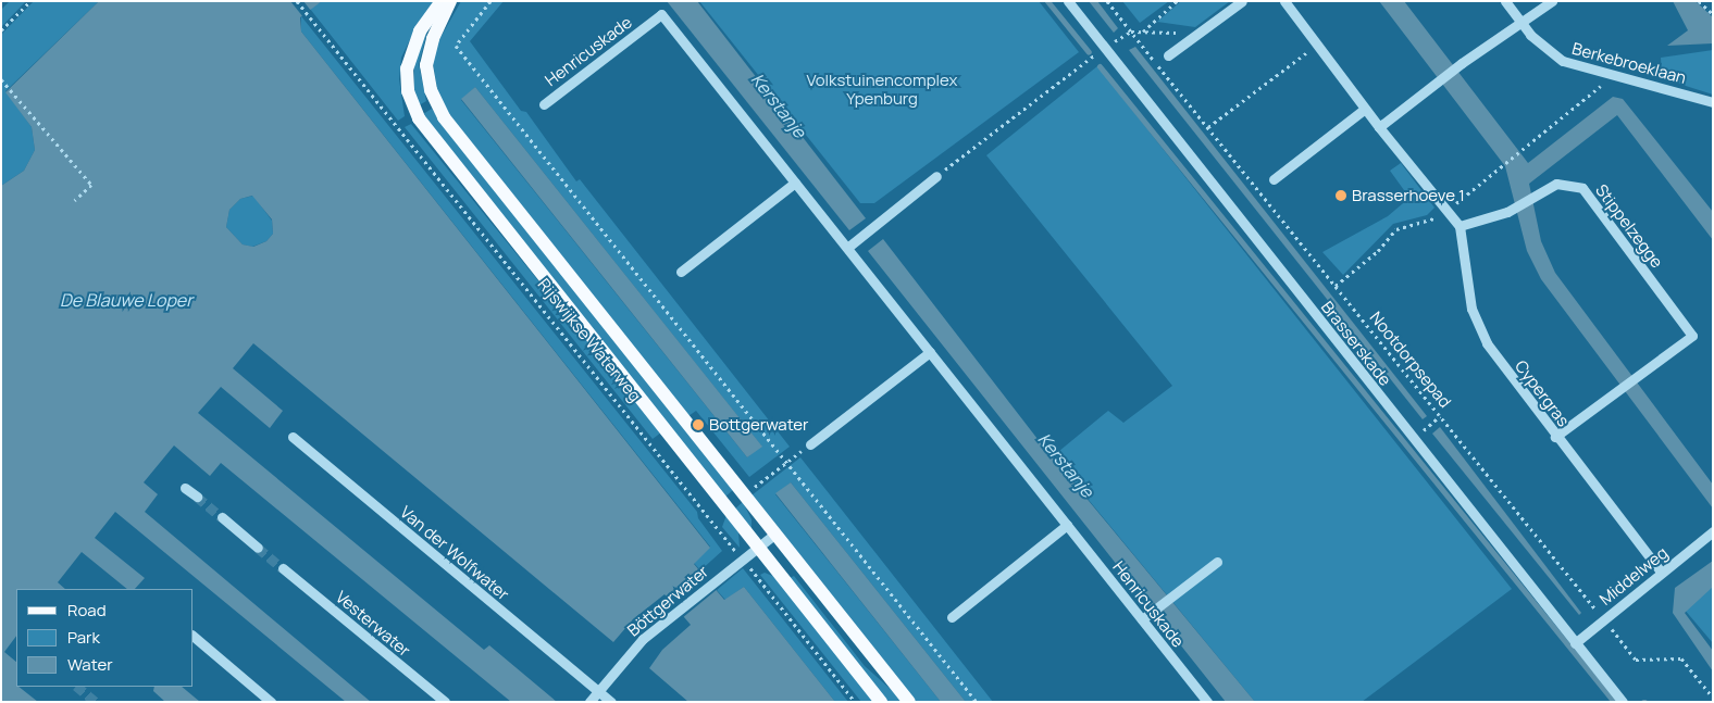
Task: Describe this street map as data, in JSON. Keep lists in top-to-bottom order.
{
  "streets": {
    "main road": ["Rijswijkse Waterweg"],
    "street": [
      "Henricuskade",
      "Berkebroeklaan",
      "Stippelzegge",
      "Brasserskade",
      "Cypergras",
      "Van der Wolfwater",
      "Middelweg",
      "Böttgerwater",
      "Vesterwater"
    ],
    "path": ["Nootdorpsepad"]
  },
  "crossings": [
    ["Stippelzegge", "Cypergras"],
    ["Rijswijkse Waterweg", "Böttgerwater"],
    ["Brasserskade", "Middelweg"],
    ["Nootdorpsepad", "Middelweg"],
    ["Cypergras", "Middelweg"],
    ["Van der Wolfwater", "Böttgerwater"]
  ],
  "water": ["Kerstanje", "De Blauwe Loper"],
  "parks": ["Volkstuinencomplex Ypenburg"],
  "places": ["Brasserhoeve 1", "Bottgerwater"],
  "legend": ["Road", "Park", "Water"]
}
